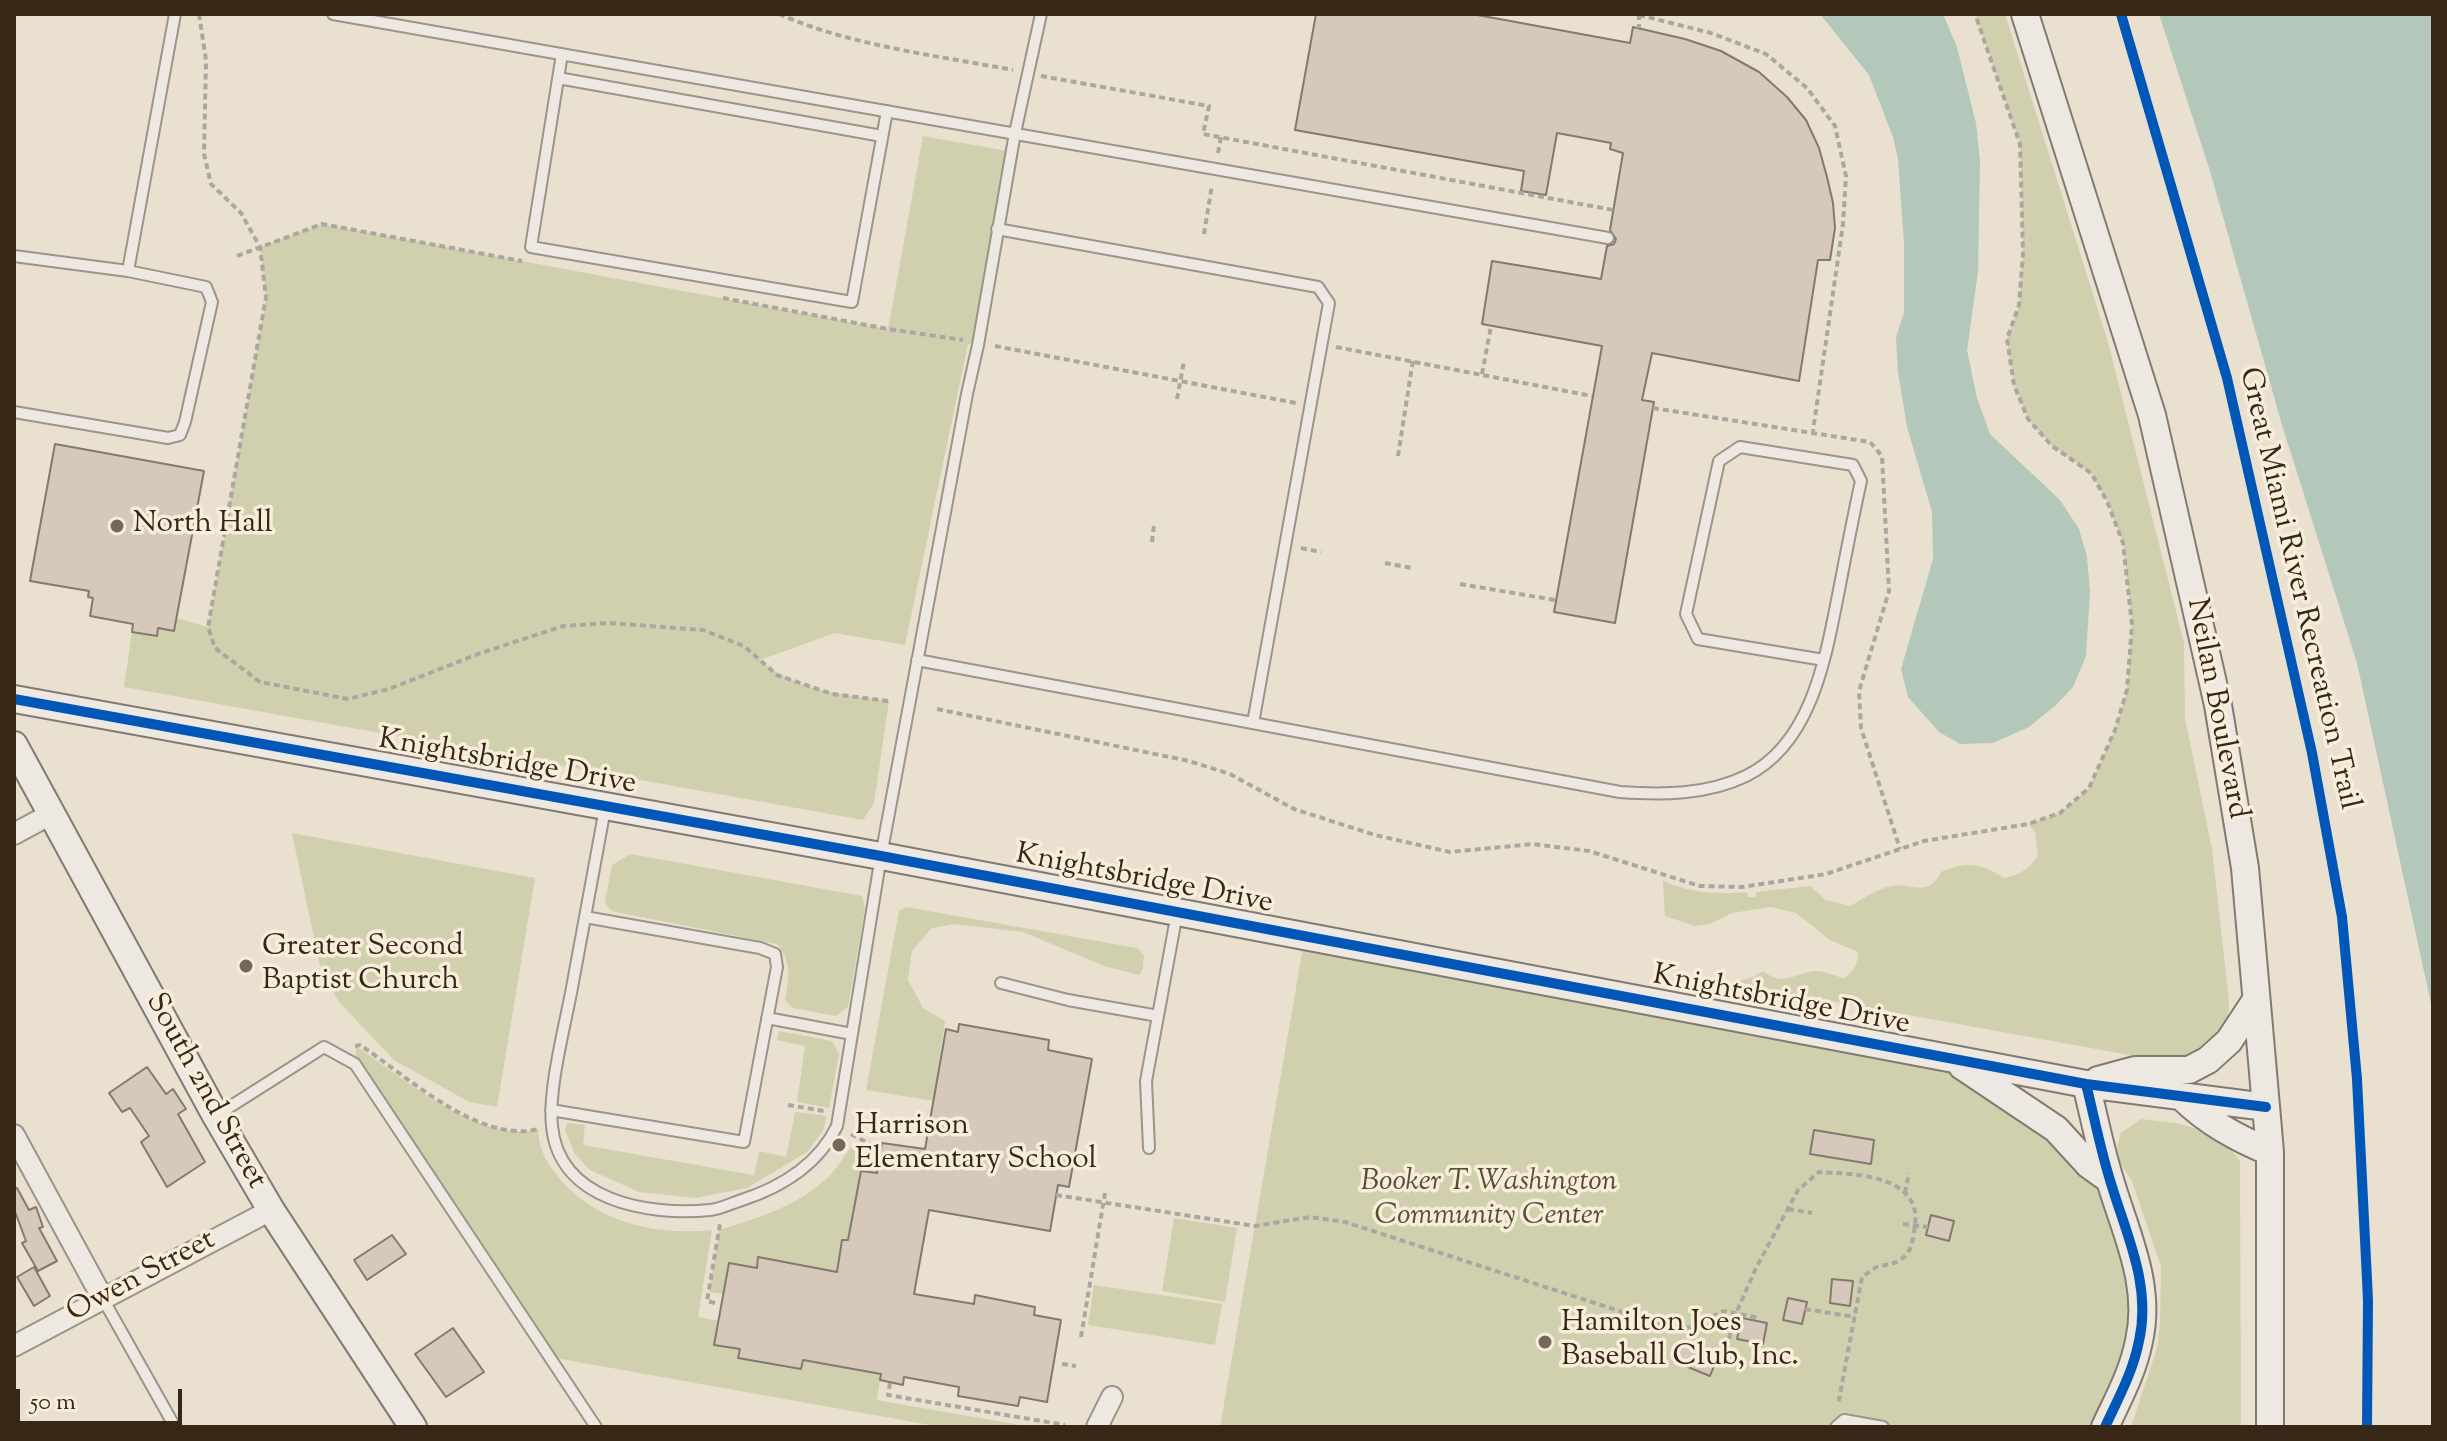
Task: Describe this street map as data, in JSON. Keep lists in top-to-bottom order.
{
  "streets": {
    "street": [
      "Neilan Boulevard",
      "Knightsbridge Drive",
      "South 2nd Street",
      "Owen Street"
    ],
    "cycle path": ["Great Miami River Recreation Trail"]
  },
  "crossings": [
    ["Neilan Boulevard", "Knightsbridge Drive"],
    ["South 2nd Street", "Owen Street"]
  ],
  "parks": ["Booker T. Washington Community Center"],
  "places": [
    "North Hall",
    "Greater Second Baptist Church",
    "Harrison Elementary School",
    "Hamilton Joes Baseball Club, Inc."
  ],
  "scale_bar": "50 m"
}
